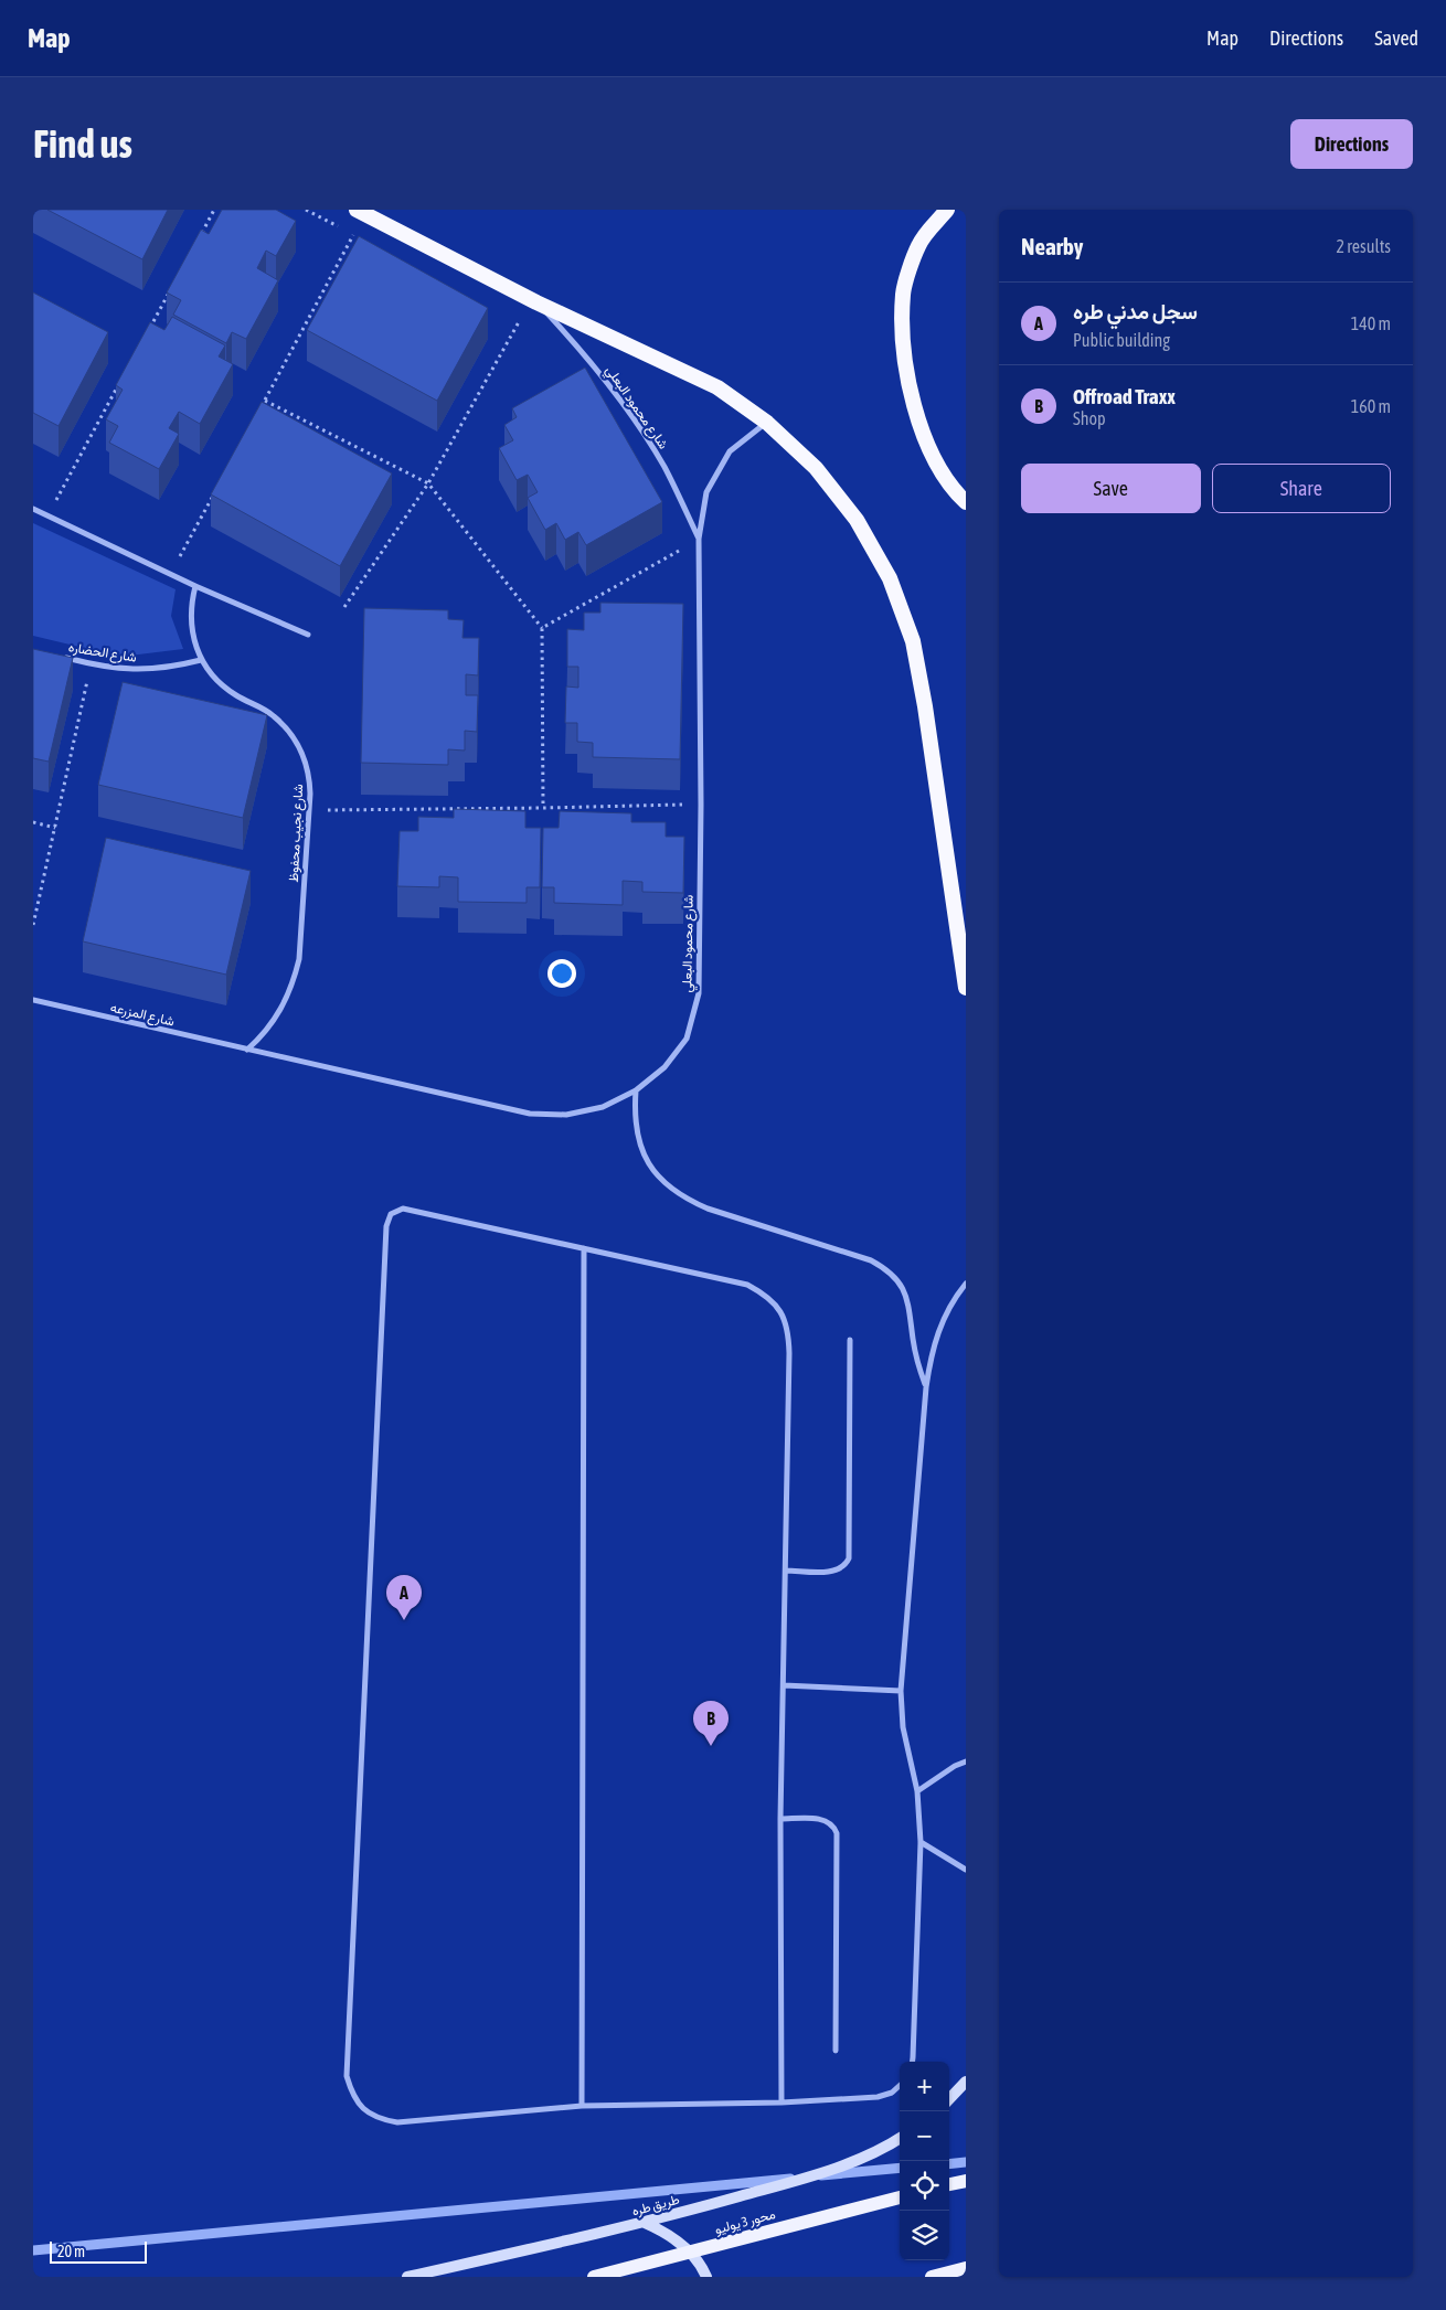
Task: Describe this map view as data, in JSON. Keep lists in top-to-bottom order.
{
  "streets": {
    "main road": ["طريق طره", "محور 3 يوليو"],
    "street": [
      "شارع محمود البعلي",
      "شارع الحضاره",
      "شارع نجيب محفوظ",
      "شارع المزرعه"
    ]
  },
  "crossings": [
    ["شارع محمود البعلي", "شارع نجيب محفوظ"],
    ["شارع محمود البعلي", "شارع المزرعه"],
    ["شارع الحضاره", "شارع نجيب محفوظ"],
    ["شارع نجيب محفوظ", "شارع المزرعه"]
  ],
  "scale_bar": "20 m",
  "page": {
    "header": "Map",
    "nav": ["Map", "Directions", "Saved"],
    "buttons": [
      "Directions",
      ["Save", "Share"]
    ],
    "title": "Find us",
    "heading": ["Nearby", "2 results"],
    "list": [
      {
        "mark": "A",
        "name": "سجل مدني طره",
        "note": "Public building",
        "value": "140 m"
      },
      {
        "mark": "B",
        "name": "Offroad Traxx",
        "note": "Shop",
        "value": "160 m"
      }
    ],
    "pins": ["A", "B"],
    "map_buttons": ["+", "−"],
    "scale": "20 m"
  }
}
